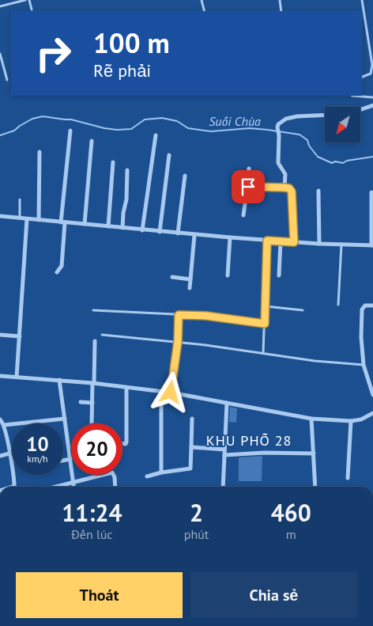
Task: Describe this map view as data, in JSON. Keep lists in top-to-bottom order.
{
  "districts": ["KHU PHỐ 28"],
  "water": ["Suối Chùa"],
  "north": "bottom left",
  "page": {
    "turn": ["100 m", "Rẽ phải"],
    "speed": "10 km/h",
    "limit": "20",
    "eta": [
      "11:24",
      "Đến lúc",
      "2",
      "phút",
      "460",
      "m"
    ],
    "buttons": ["Thoát", "Chia sẻ"]
  }
}
